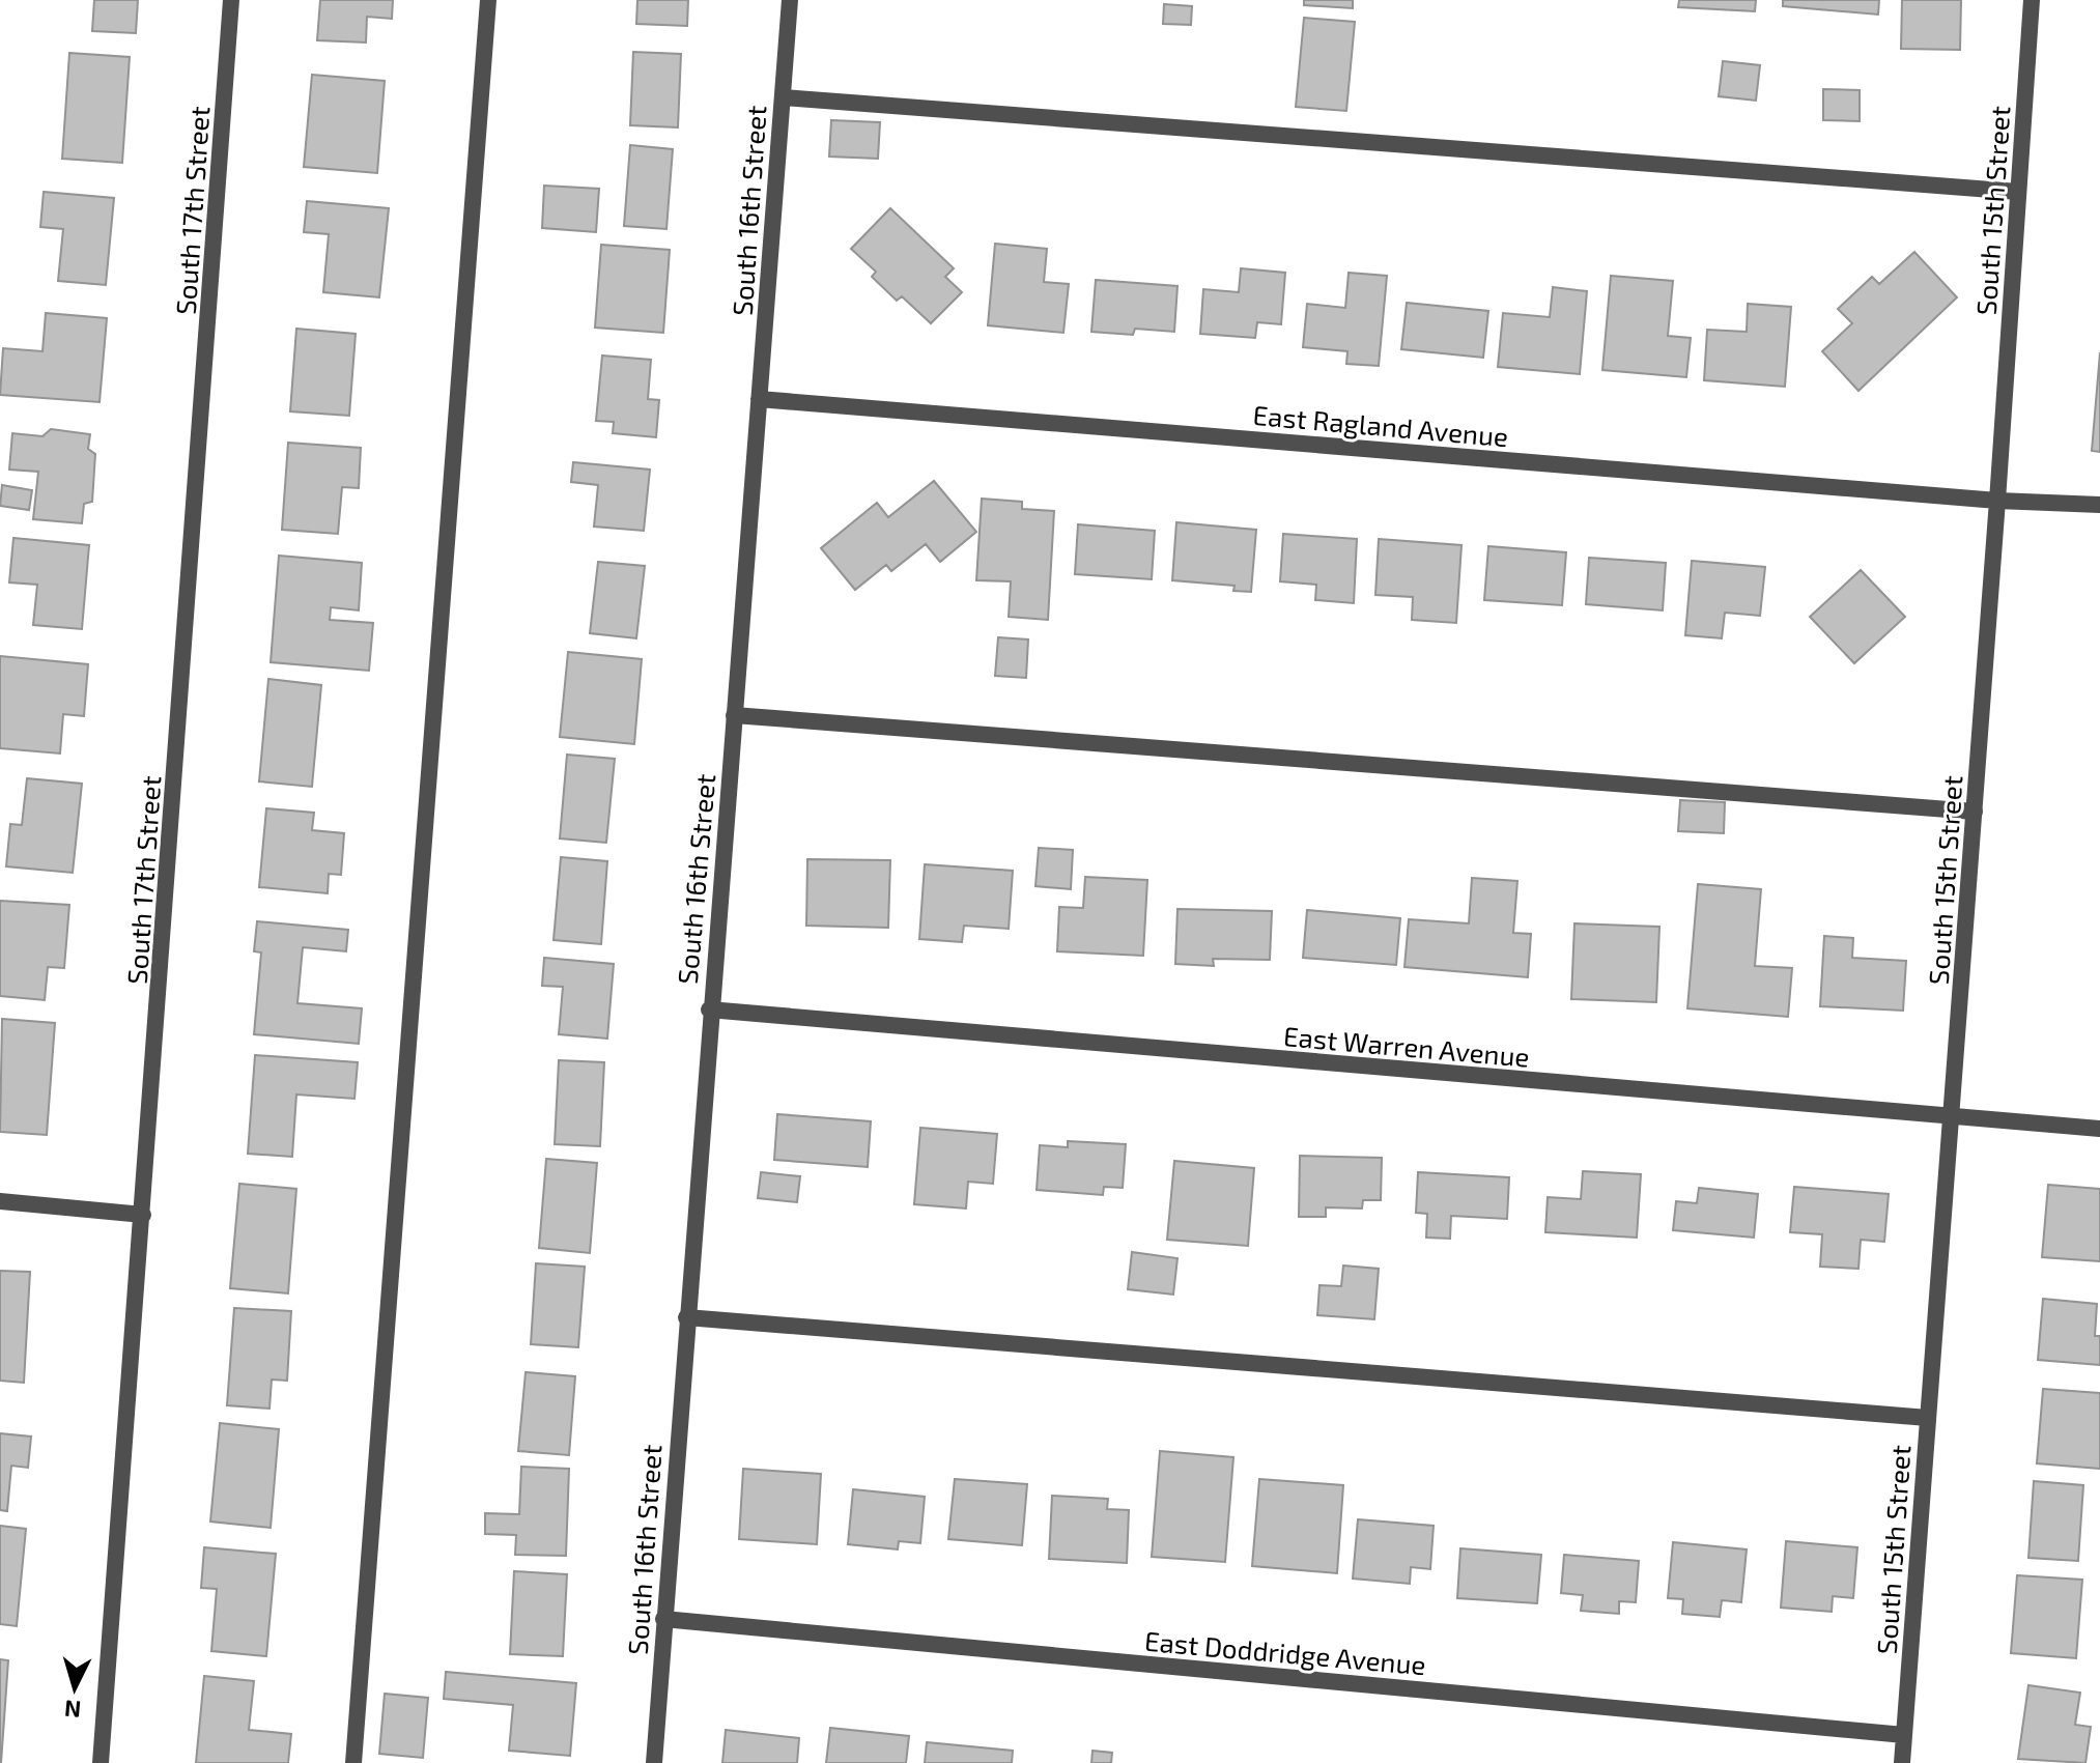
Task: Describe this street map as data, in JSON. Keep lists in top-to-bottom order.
{
  "streets": {
    "street": [
      "South 17th Street",
      "South 16th Street",
      "South 15th Street",
      "East Ragland Avenue",
      "East Warren Avenue",
      "East Doddridge Avenue"
    ]
  },
  "crossings": [
    ["South 16th Street", "East Ragland Avenue"],
    ["South 16th Street", "East Warren Avenue"],
    ["South 16th Street", "East Doddridge Avenue"],
    ["South 15th Street", "East Ragland Avenue"],
    ["South 15th Street", "East Warren Avenue"],
    ["South 15th Street", "East Doddridge Avenue"]
  ],
  "north": "bottom"
}
